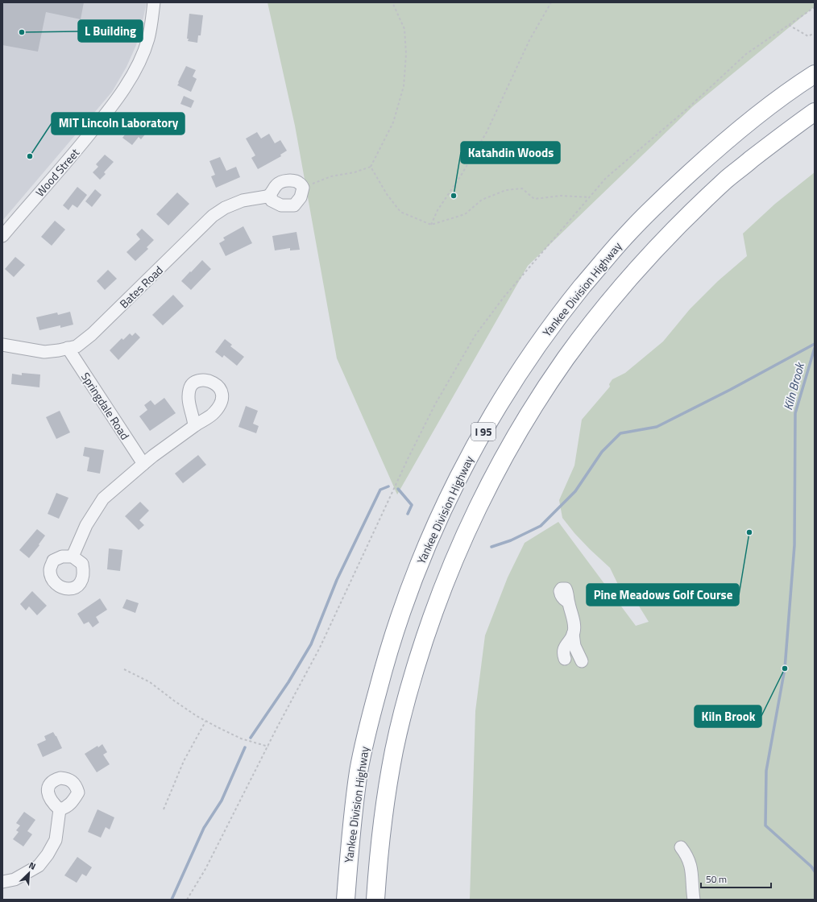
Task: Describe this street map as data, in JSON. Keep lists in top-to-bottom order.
{
  "streets": {
    "highway": ["Yankee Division Highway", "I 95"],
    "street": ["Wood Street", "Bates Road", "Springdale Road"]
  },
  "crossings": [
    ["Bates Road", "Springdale Road"]
  ],
  "water": ["Kiln Brook"],
  "places": [
    "L Building",
    "MIT Lincoln Laboratory",
    "Katahdin Woods",
    "Pine Meadows Golf Course",
    "Kiln Brook"
  ],
  "scale_bar": "50 m",
  "north": "top right"
}
